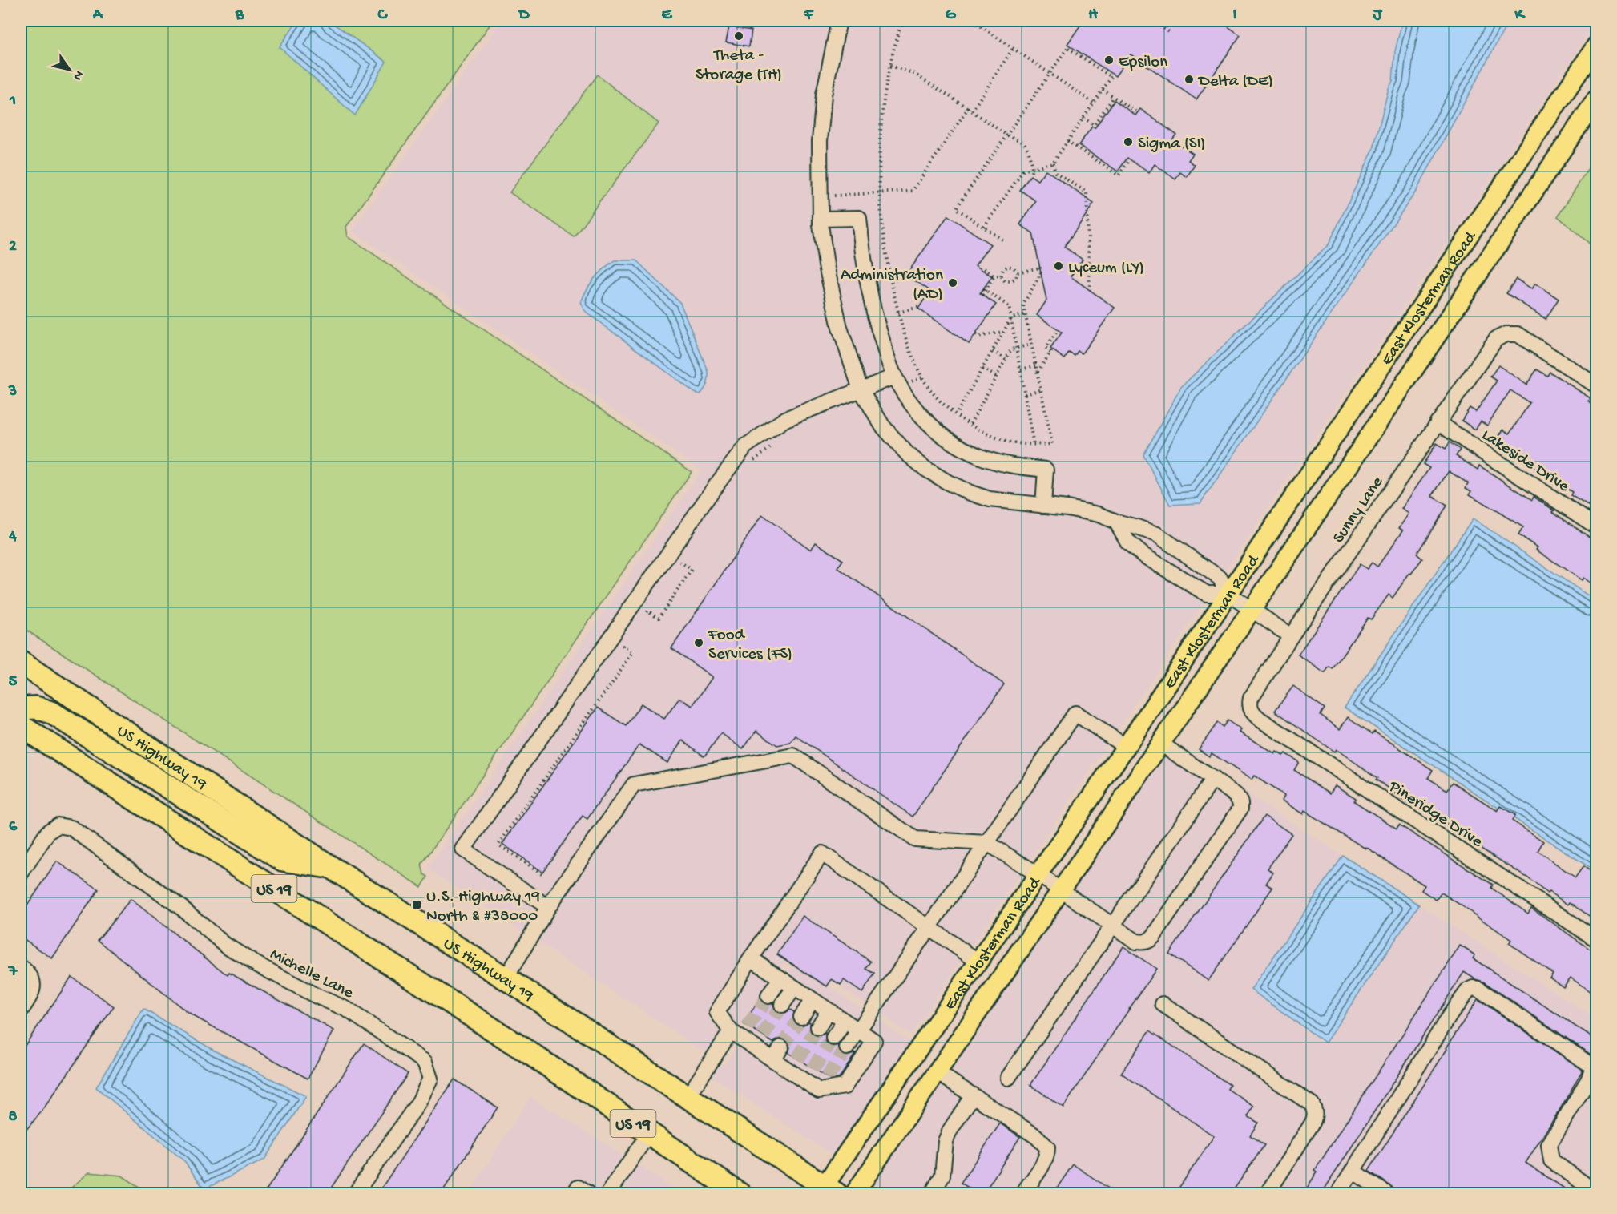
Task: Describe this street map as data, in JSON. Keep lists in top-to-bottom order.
{
  "streets": {
    "highway": ["US Highway 19", "US 19"],
    "main road": ["East Klosterman Road"],
    "street": [
      "Lakeside Drive",
      "Sunny Lane",
      "Pineridge Drive",
      "Michelle Lane"
    ]
  },
  "crossings": [
    ["East Klosterman Road", "US Highway 19"],
    ["Lakeside Drive", "Sunny Lane"],
    ["Sunny Lane", "Pineridge Drive"]
  ],
  "places": {
    "other": [
      "Theta - Storage (TH)",
      "Epsilon",
      "Delta (DE)",
      "Sigma (SI)",
      "Lyceum (LY)",
      "Administration (AD)",
      "Food Services (FS)"
    ],
    "transit": ["U.S. Highway 19 North & #38000"]
  },
  "north": "bottom right",
  "grid": {
    "columns": [
      "A",
      "B",
      "C",
      "D",
      "E",
      "F",
      "G",
      "H",
      "I",
      "J",
      "K"
    ],
    "rows": [
      "1",
      "2",
      "3",
      "4",
      "5",
      "6",
      "7",
      "8"
    ]
  }
}
